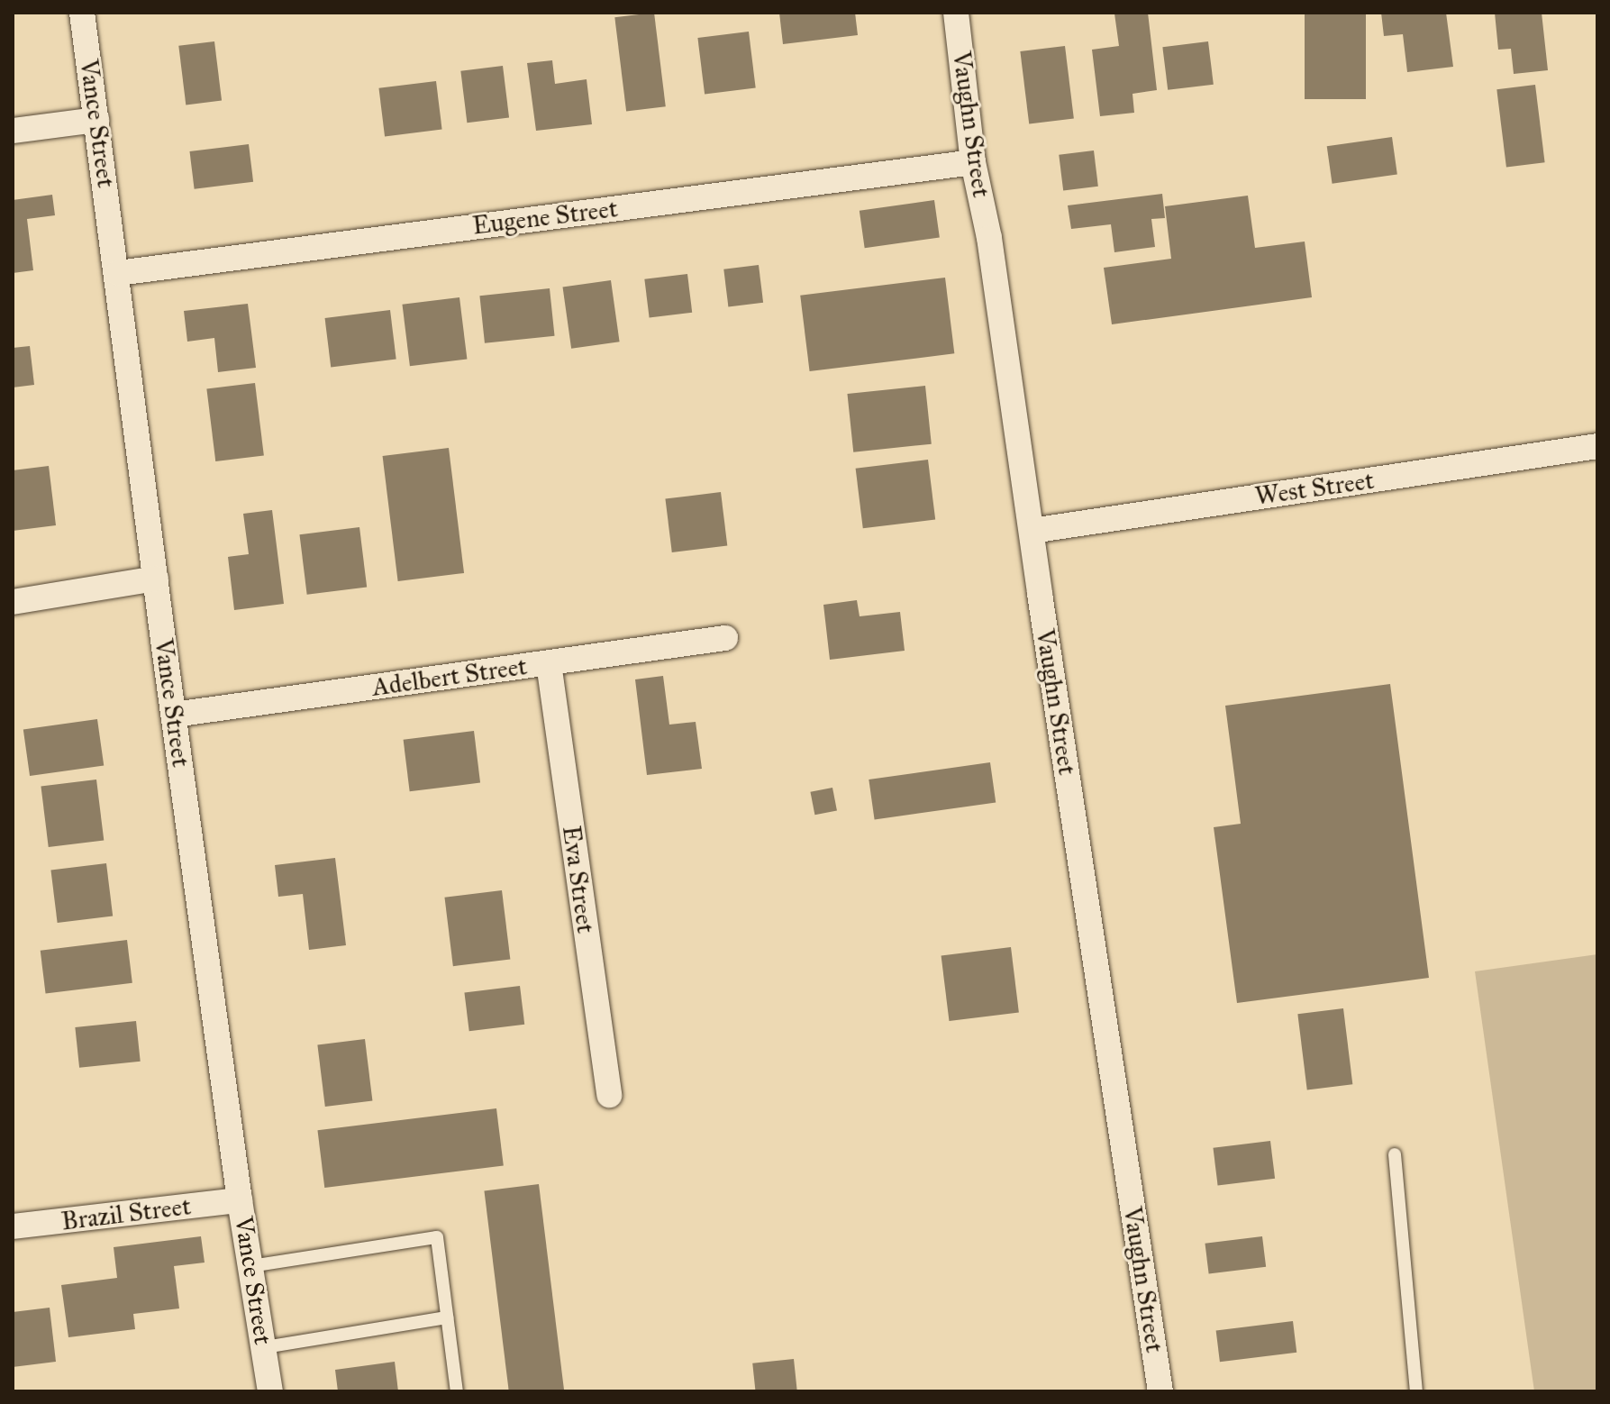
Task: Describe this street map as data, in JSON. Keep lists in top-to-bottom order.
{
  "streets": {
    "street": [
      "Vance Street",
      "Vaughn Street",
      "Eugene Street",
      "West Street",
      "Adelbert Street",
      "Eva Street",
      "Brazil Street"
    ]
  },
  "crossings": [
    ["Vance Street", "Eugene Street"],
    ["Vance Street", "Adelbert Street"],
    ["Vance Street", "Brazil Street"],
    ["Vaughn Street", "Eugene Street"],
    ["Vaughn Street", "West Street"],
    ["Adelbert Street", "Eva Street"]
  ]
}
